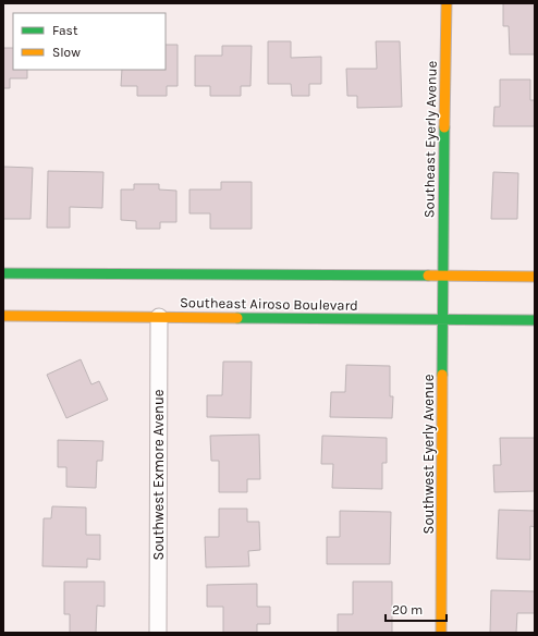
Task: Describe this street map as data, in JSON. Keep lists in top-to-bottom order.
{
  "streets": {
    "main road": ["Southeast Eyerly Avenue", "Southeast Airoso Boulevard", "Southwest Eyerly Avenue"],
    "street": ["Southwest Exmore Avenue"]
  },
  "crossings": [
    ["Southeast Eyerly Avenue", "Southeast Airoso Boulevard"],
    ["Southeast Eyerly Avenue", "Southwest Eyerly Avenue"],
    ["Southeast Airoso Boulevard", "Southwest Eyerly Avenue"],
    ["Southeast Airoso Boulevard", "Southwest Exmore Avenue"]
  ],
  "legend": ["Fast", "Slow"],
  "scale_bar": "20 m"
}
